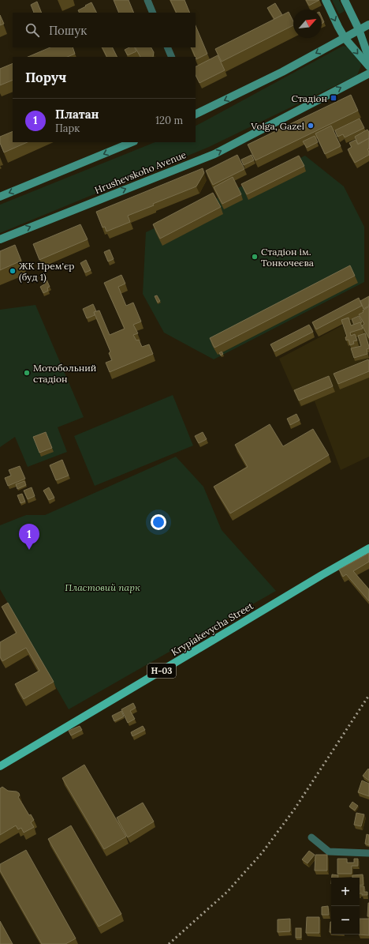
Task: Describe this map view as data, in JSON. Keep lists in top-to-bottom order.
{
  "streets": {
    "main road": ["Hrushevskoho Avenue", "Krypiakevycha Street", "Н-03"]
  },
  "parks": ["Пластовий парк"],
  "places": {
    "transit": ["Стадіон"],
    "other": [
      "Volga, Gazel",
      "Стадіон ім. Тонкочеєва",
      "ЖК Прем'єр (буд 1)",
      "Мотобольний стадіон"
    ]
  },
  "north": "top right",
  "page": {
    "search": "Пошук",
    "heading": "Поруч",
    "list": [
      {
        "mark": "1",
        "name": "Платан",
        "note": "Парк",
        "value": "120 m"
      }
    ],
    "pins": "1",
    "map_buttons": ["+", "−"]
  }
}
